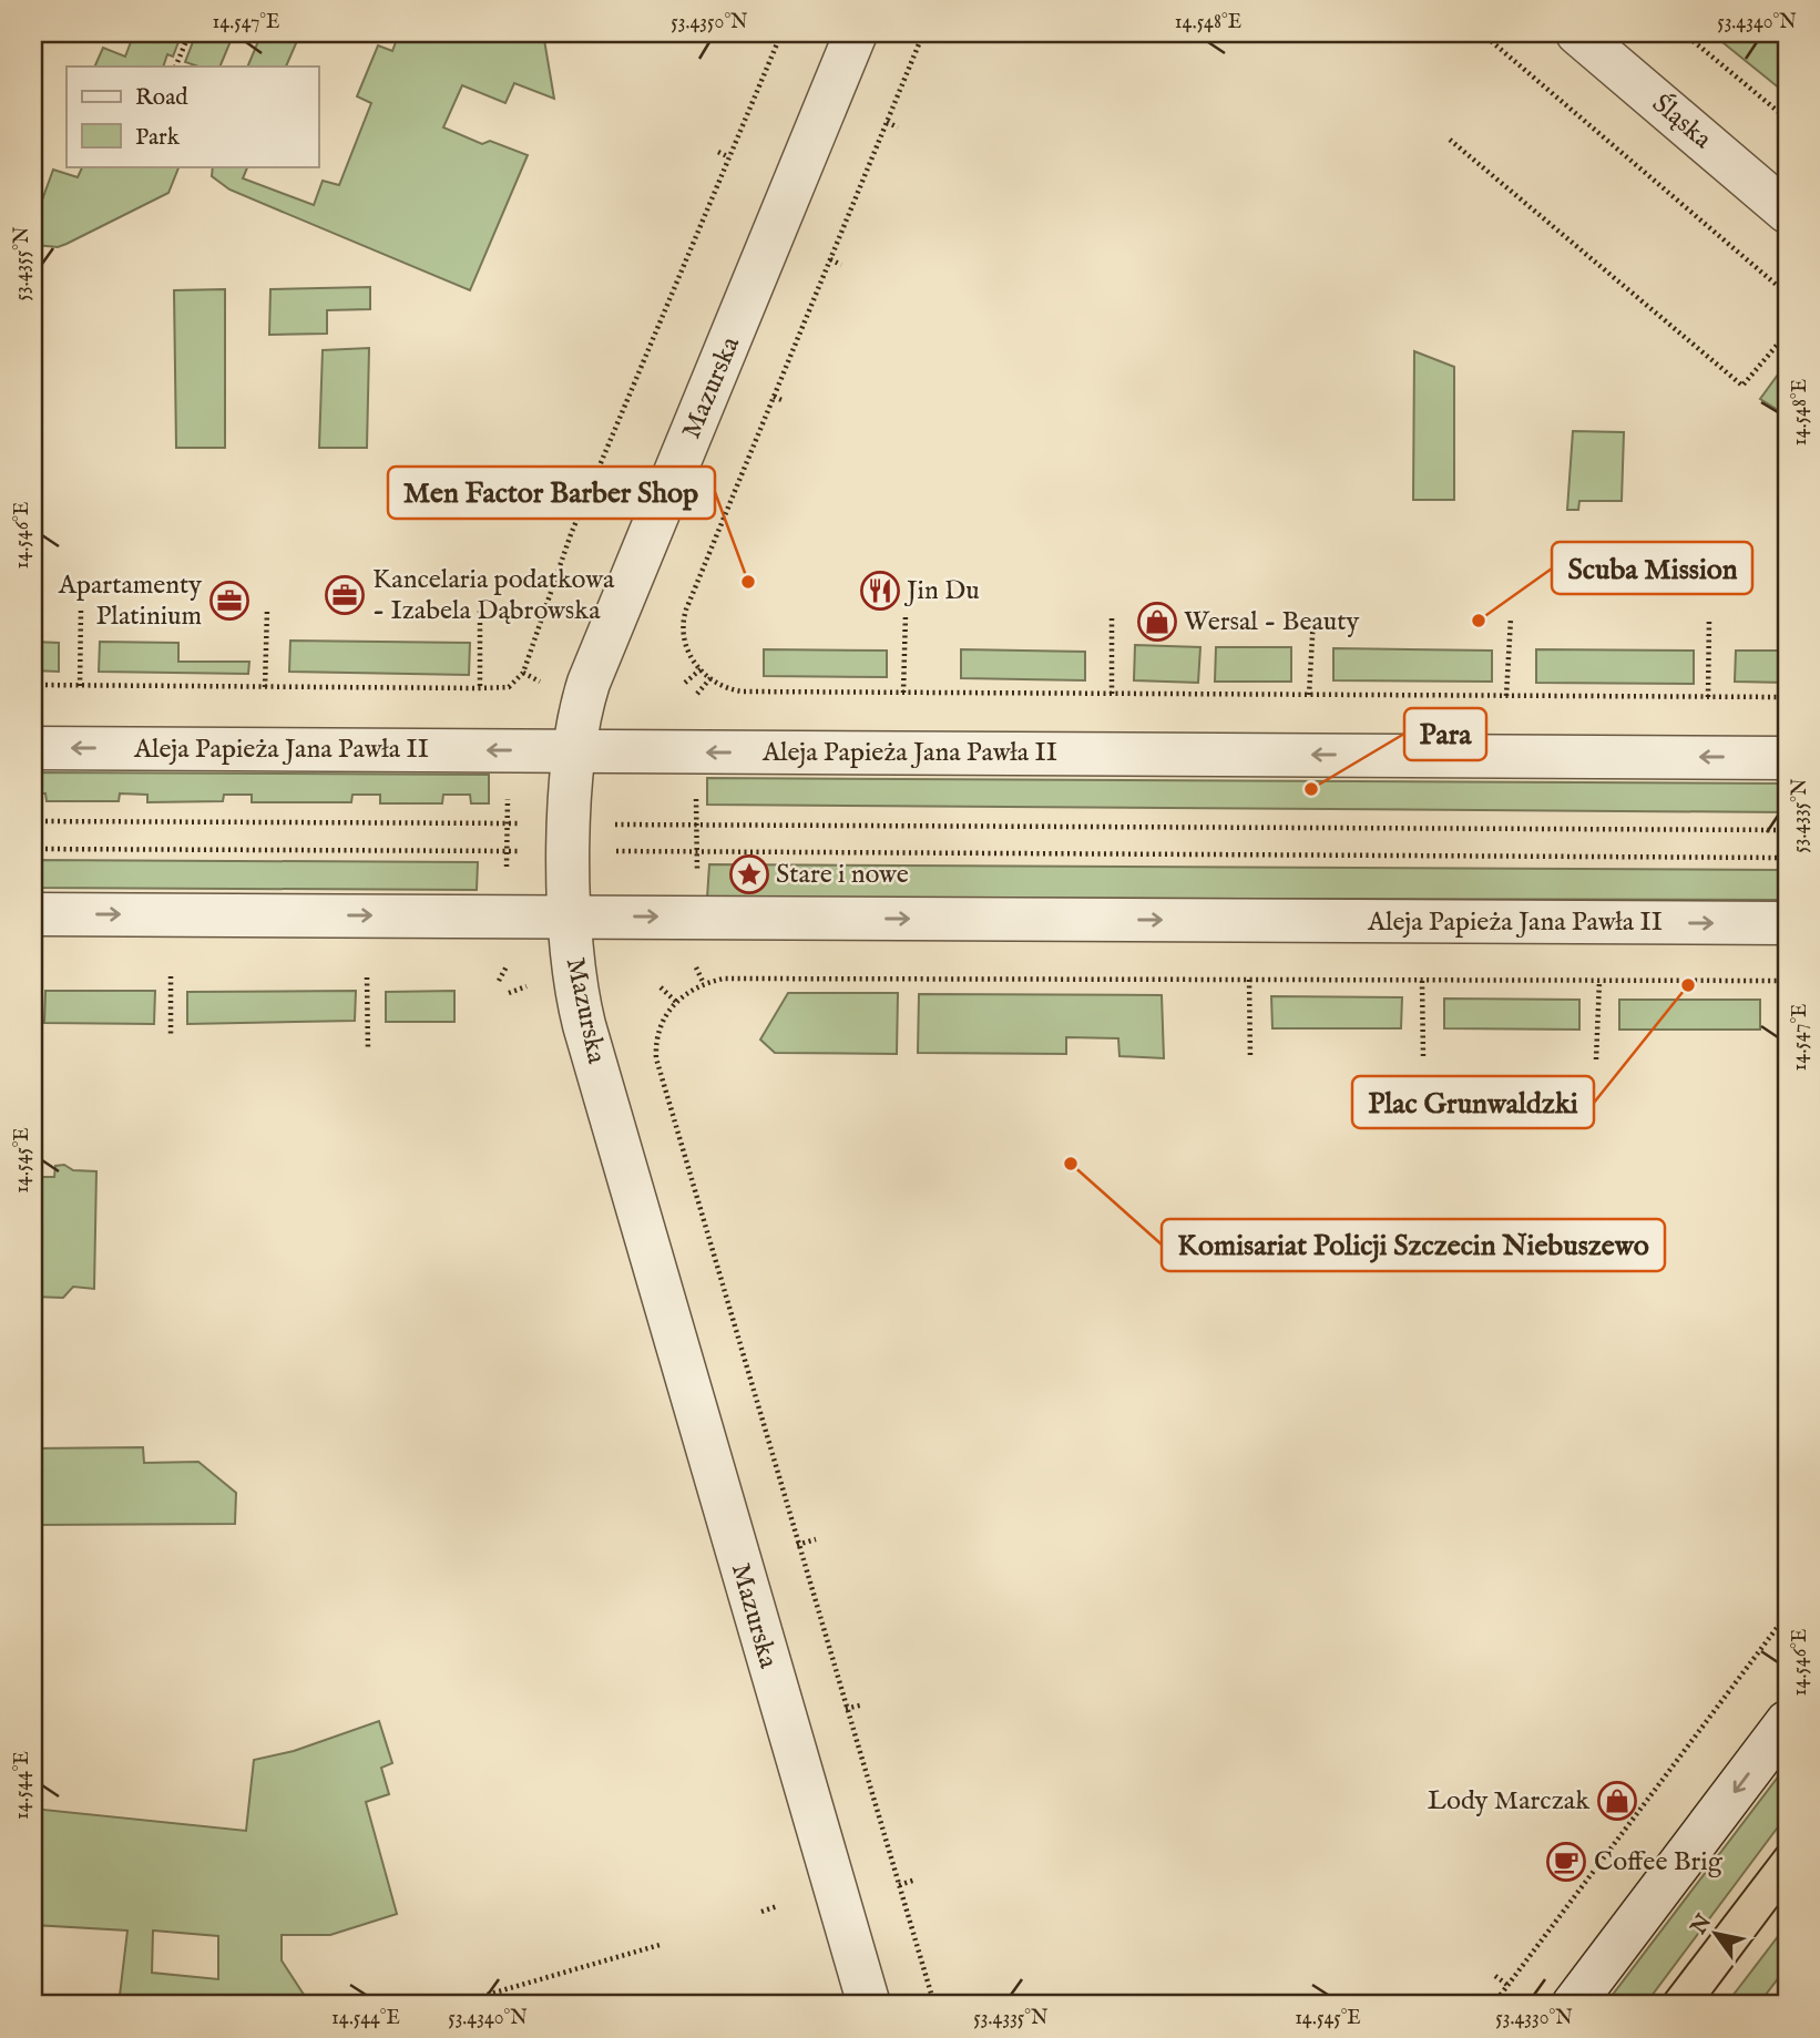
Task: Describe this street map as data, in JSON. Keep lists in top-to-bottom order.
{
  "streets": {
    "street": ["Śląska", "Mazurska", "Aleja Papieża Jana Pawła II"]
  },
  "crossings": [
    ["Mazurska", "Aleja Papieża Jana Pawła II"]
  ],
  "places": {
    "other": [
      "Men Factor Barber Shop",
      "Scuba Mission",
      "Para",
      "Plac Grunwaldzki",
      "Komisariat Policji Szczecin Niebuszewo"
    ],
    "restaurant": ["Jin Du"],
    "office": ["Kancelaria podatkowa - Izabela Dąbrowska", "Apartamenty Platinium"],
    "shop": ["Wersal - Beauty", "Lody Marczak"],
    "place": ["Stare i nowe"],
    "cafe": ["Coffee Brig"]
  },
  "legend": ["Road", "Park"],
  "north": "top left",
  "coordinates": [
    "14.547°E",
    "53.4350°N",
    "14.548°E",
    "53.4340°N",
    "53.4355°N",
    "14.546°E",
    "53.4335°N",
    "14.545°E",
    "14.544°E",
    "53.4330°N"
  ]
}
